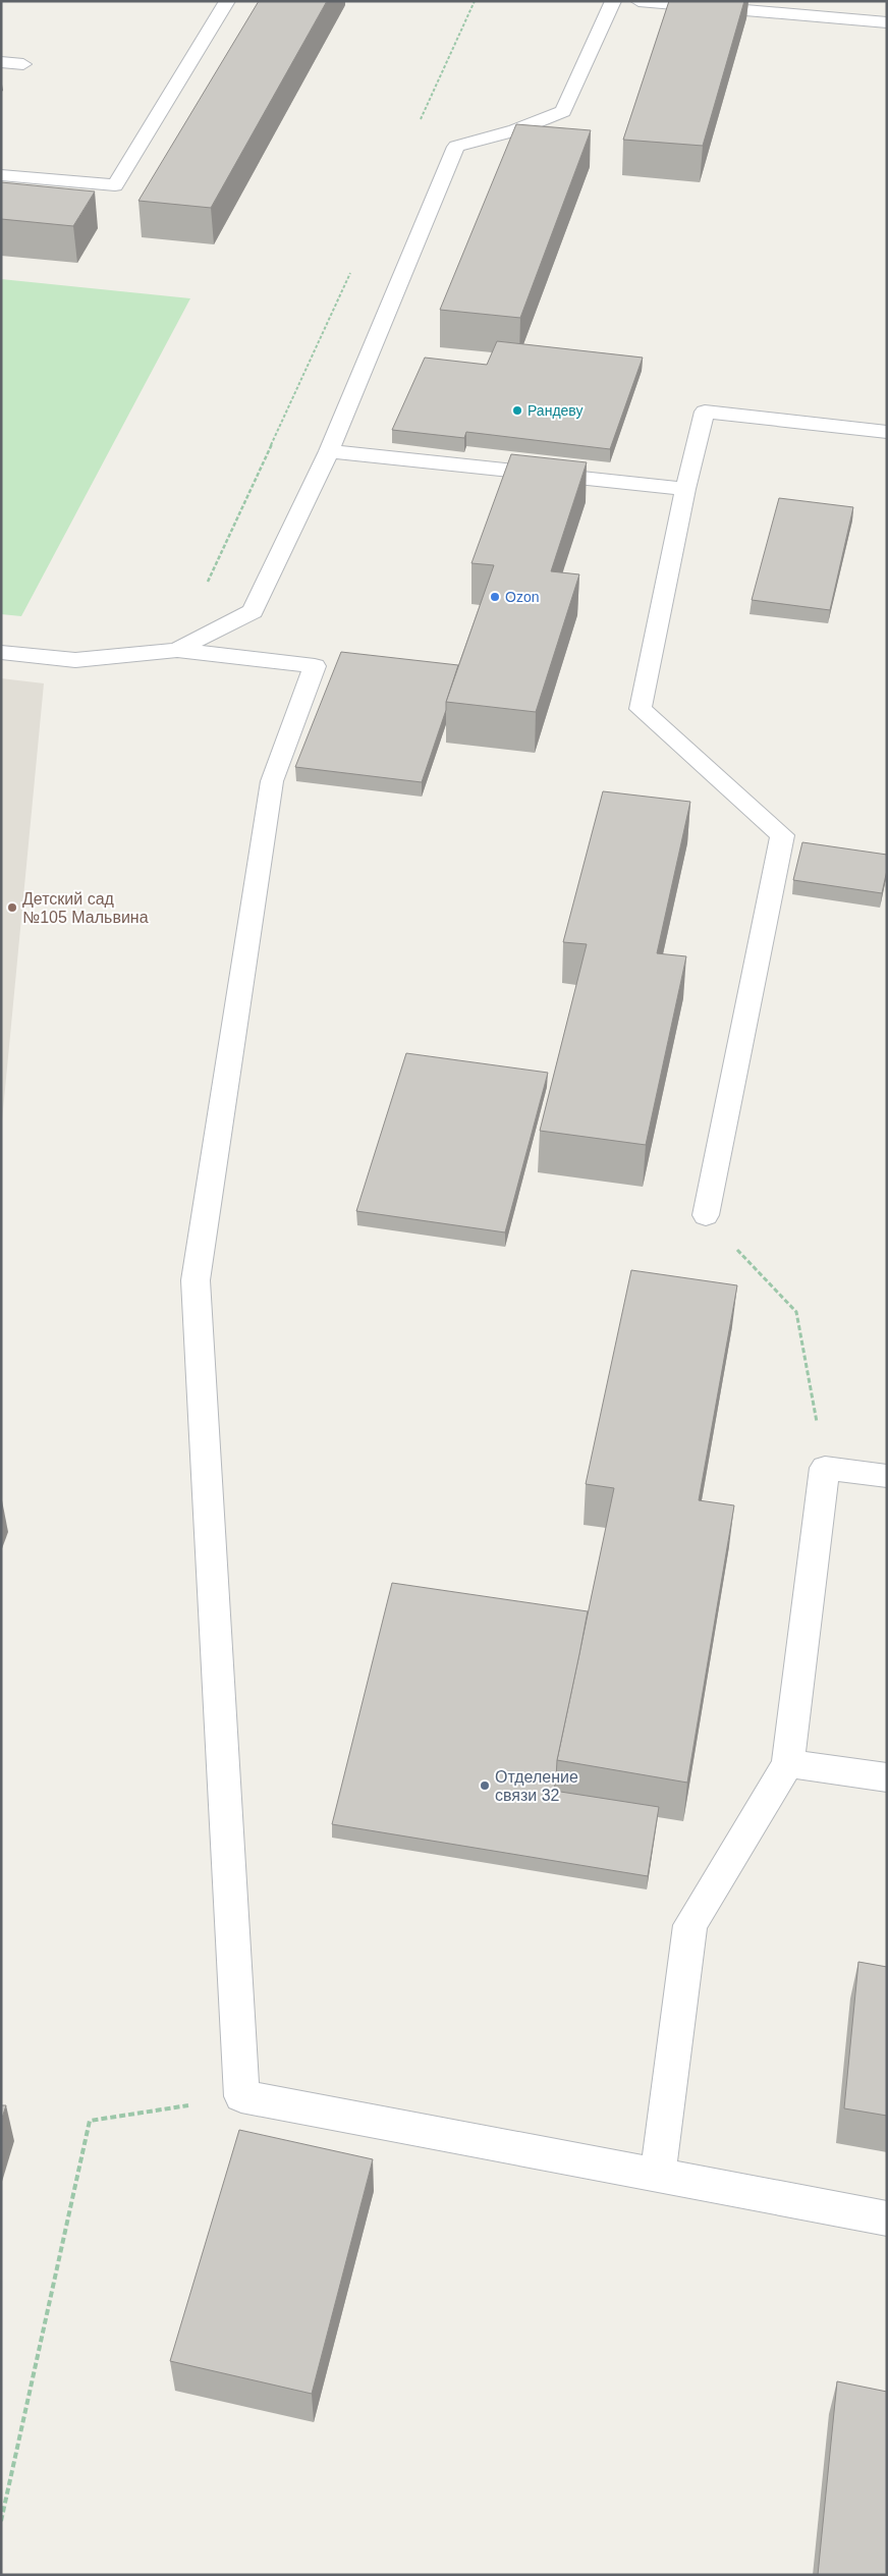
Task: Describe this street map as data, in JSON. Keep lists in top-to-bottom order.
{
  "places": [
    "Рандеву",
    "Ozon",
    "Детский сад №105 Мальвина",
    "Отделение связи 32"
  ]
}
